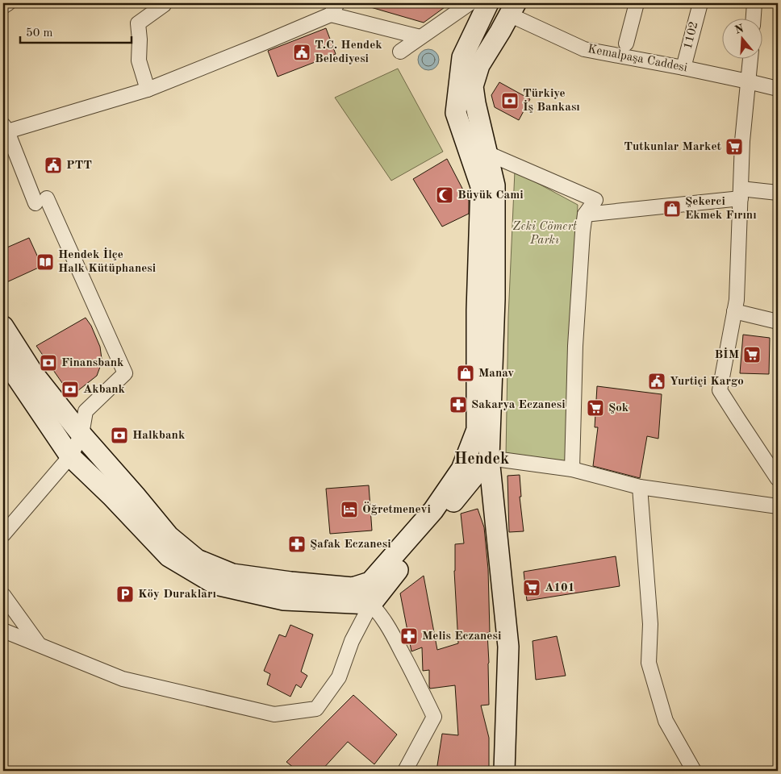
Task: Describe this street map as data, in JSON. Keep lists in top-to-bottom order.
{
  "streets": {
    "street": ["1102", "Kemalpaşa Caddesi"]
  },
  "crossings": [
    ["1102", "Kemalpaşa Caddesi"]
  ],
  "districts": ["Hendek"],
  "parks": ["Zeki Cömert Parkı"],
  "places": {
    "public building": ["T.C. Hendek Belediyesi", "PTT", "Yurtiçi Kargo"],
    "bank": [
      "Türkiye İş Bankası",
      "Finansbank",
      "Akbank",
      "Halkbank"
    ],
    "supermarket": [
      "Tutkunlar Market",
      "BİM",
      "Şok",
      "A101"
    ],
    "mosque": ["Büyük Cami"],
    "shop": ["Şekerci Ekmek Fırını", "Manav"],
    "library": ["Hendek İlçe Halk Kütüphanesi"],
    "pharmacy": ["Sakarya Eczanesi", "Şafak Eczanesi", "Melis Eczanesi"],
    "hotel": ["Öğretmenevi"],
    "parking": ["Köy Durakları"]
  },
  "scale_bar": "50 m",
  "north": "top"
}
